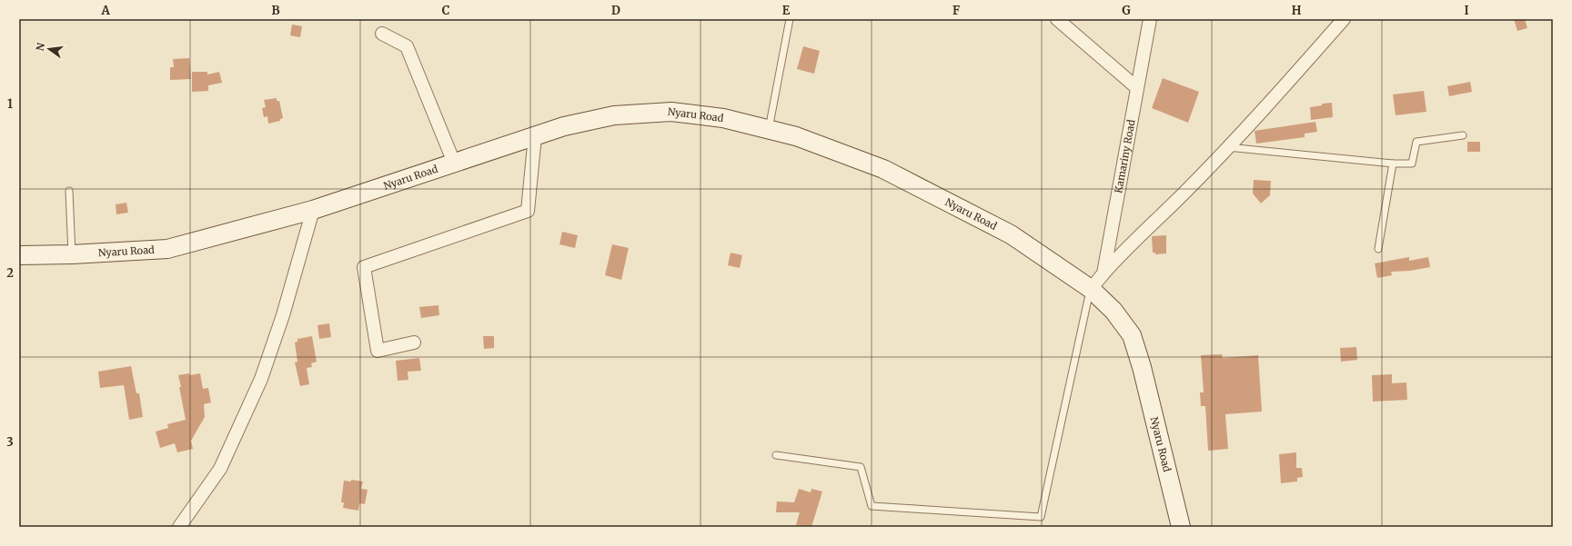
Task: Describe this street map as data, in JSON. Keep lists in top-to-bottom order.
{
  "streets": {
    "main road": ["Nyaru Road"],
    "street": ["Kamariny Road"]
  },
  "crossings": [
    ["Nyaru Road", "Kamariny Road"]
  ],
  "north": "left",
  "grid": {
    "columns": [
      "A",
      "B",
      "C",
      "D",
      "E",
      "F",
      "G",
      "H",
      "I"
    ],
    "rows": ["1", "2", "3"]
  }
}
